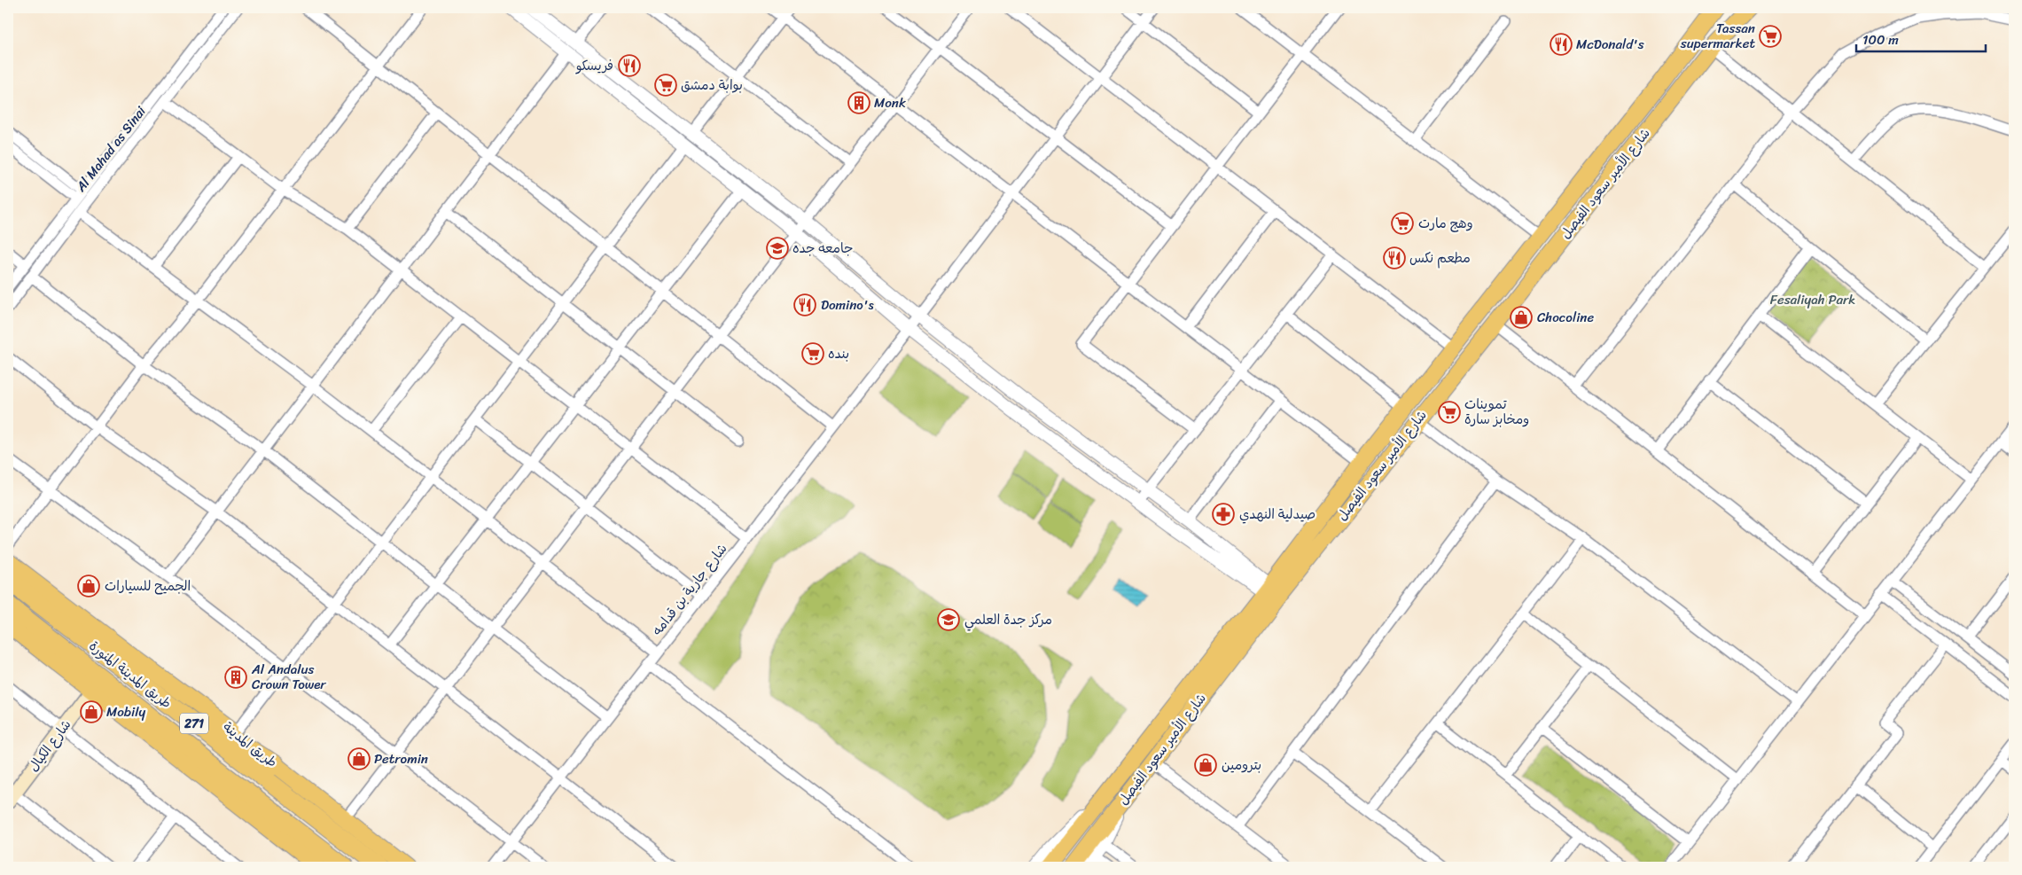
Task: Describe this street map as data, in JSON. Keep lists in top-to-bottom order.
{
  "streets": {
    "highway": ["طريق المدينة المنورة", "271"],
    "main road": ["شارع الأمير سعود الفيصل", "طريق المدينة", "شارع الكيال"],
    "street": ["Al Mahad as Sinai", "شارع جارية بن قدامه"]
  },
  "parks": ["Fesaliyah Park"],
  "places": {
    "supermarket": [
      "Tassan supermarket",
      "بوابة دمشق",
      "وهج مارت",
      "بنده",
      "تموينات ومخابز سارة"
    ],
    "restaurant": [
      "McDonald's",
      "فريسكو",
      "مطعم نكس",
      "Domino's"
    ],
    "building": ["Monk", "Al Andalus Crown Tower"],
    "school or university": ["جامعه جده", "مركز جدة العلمي"],
    "shop": [
      "Chocoline",
      "الجميح للسيارات",
      "Mobily",
      "Petromin",
      "بترومين"
    ],
    "pharmacy": ["صيدلية النهدي"]
  },
  "scale_bar": "100 m"
}
